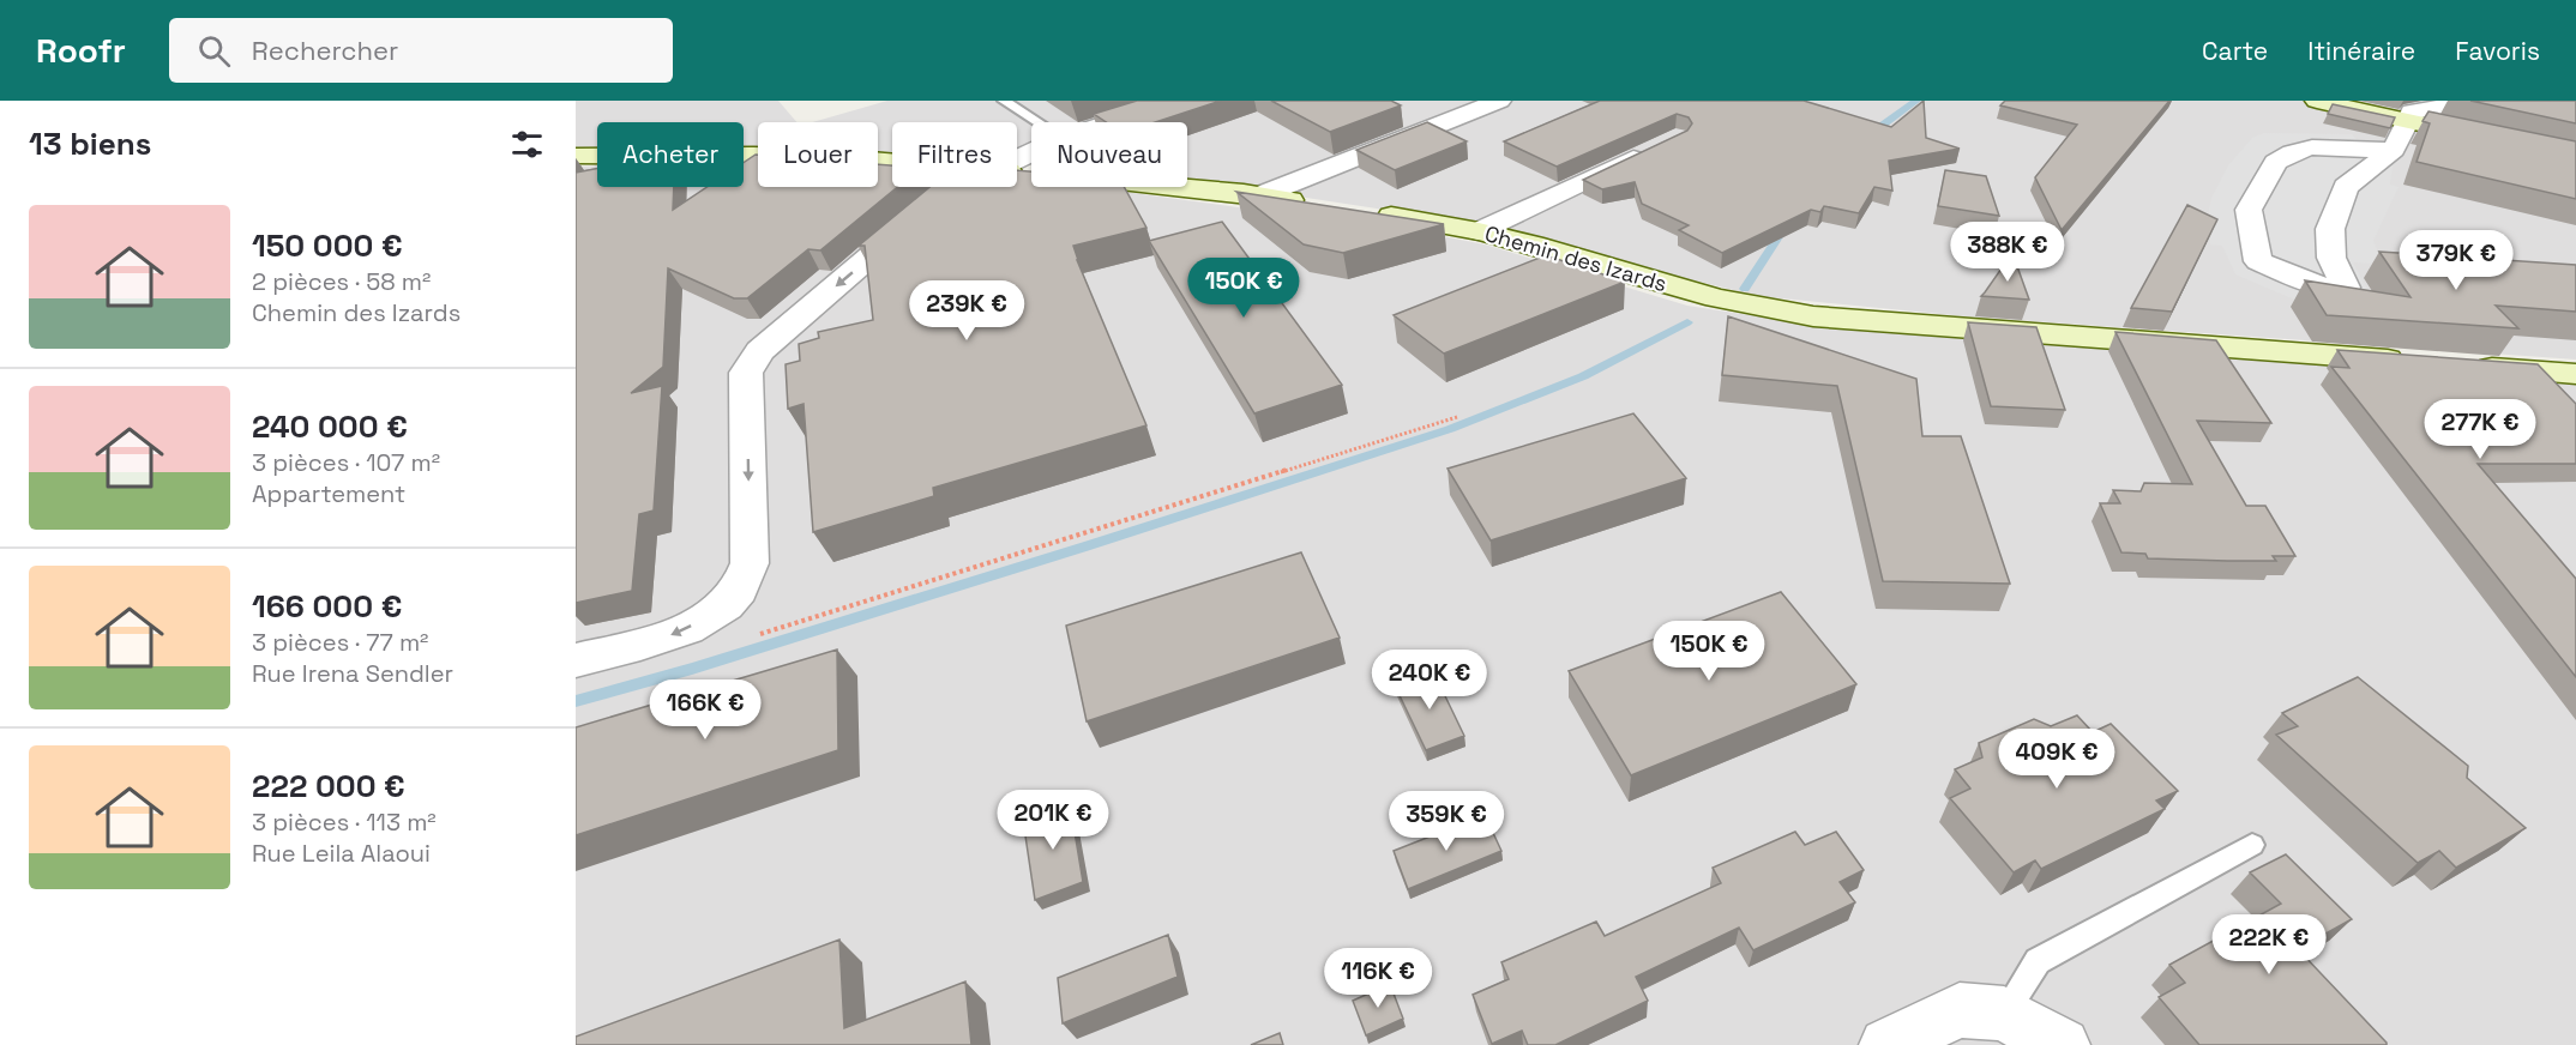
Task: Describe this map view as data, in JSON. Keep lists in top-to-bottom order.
{
  "streets": {
    "street": ["Chemin des Izards"]
  },
  "page": {
    "header": "Roofr",
    "search": "Rechercher",
    "nav": ["Carte", "Itinéraire", "Favoris"],
    "heading": "13 biens",
    "chip": [
      "Acheter",
      "Louer",
      "Filtres",
      "Nouveau"
    ],
    "list": [
      {
        "name": "150 000 €",
        "note": "2 pièces · 58 m² · Chemin des Izards"
      },
      {
        "name": "240 000 €",
        "note": "3 pièces · 107 m² · Appartement"
      },
      {
        "name": "166 000 €",
        "note": "3 pièces · 77 m² · Rue Irena Sendler"
      },
      {
        "name": "222 000 €",
        "note": "3 pièces · 113 m² · Rue Leila Alaoui"
      }
    ],
    "price": [
      "388K €",
      "379K €",
      "150K €",
      "239K €",
      "277K €",
      "150K €",
      "240K €",
      "166K €",
      "409K €",
      "201K €",
      "359K €",
      "222K €",
      "116K €"
    ]
  }
}
